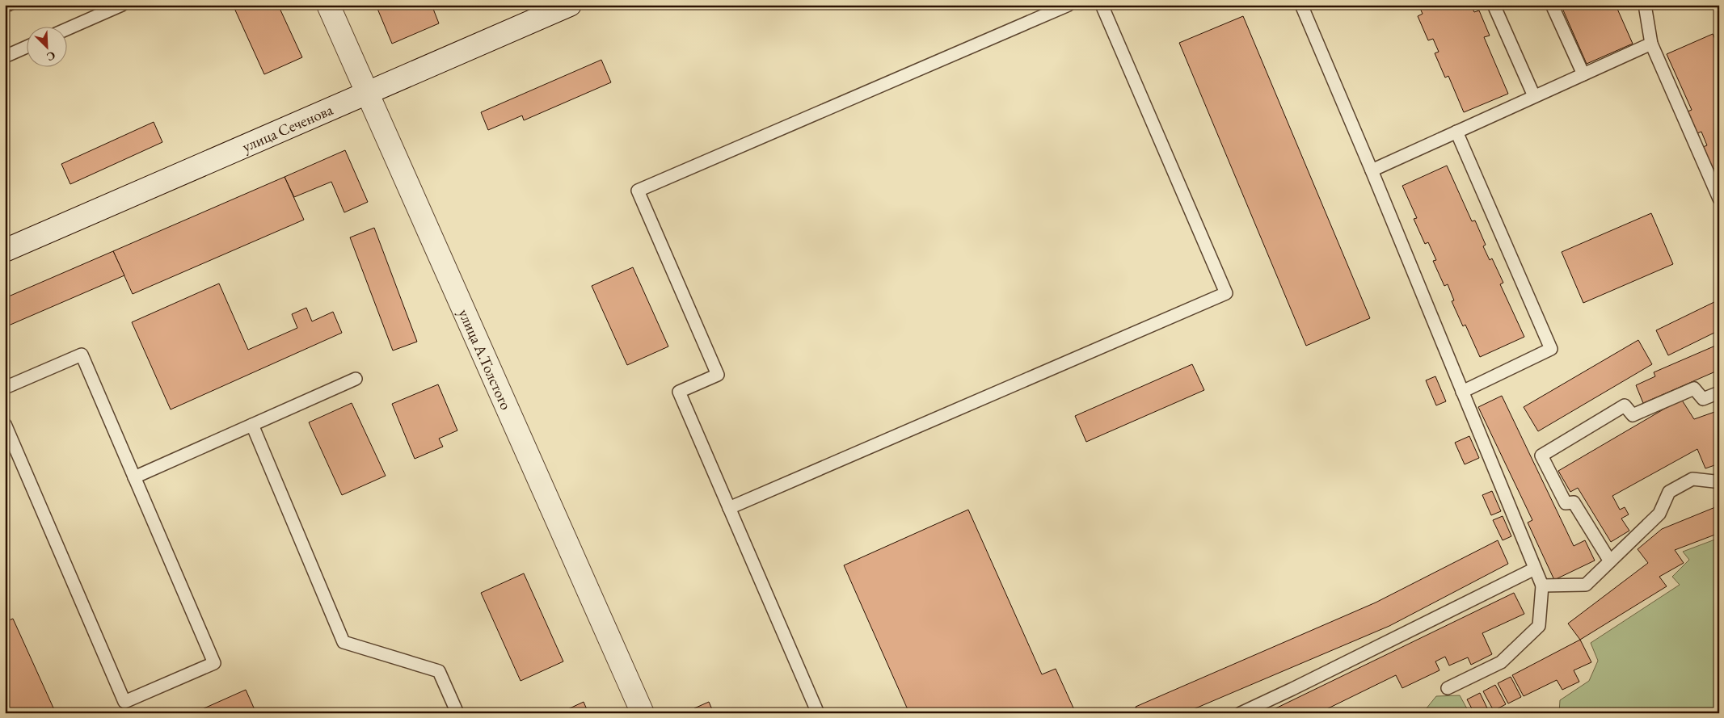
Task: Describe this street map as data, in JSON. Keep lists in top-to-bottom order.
{
  "streets": {
    "street": ["улица Сеченова", "улица А.Толстого"]
  },
  "crossings": [
    ["улица Сеченова", "улица А.Толстого"]
  ],
  "north": "bottom right"
}
